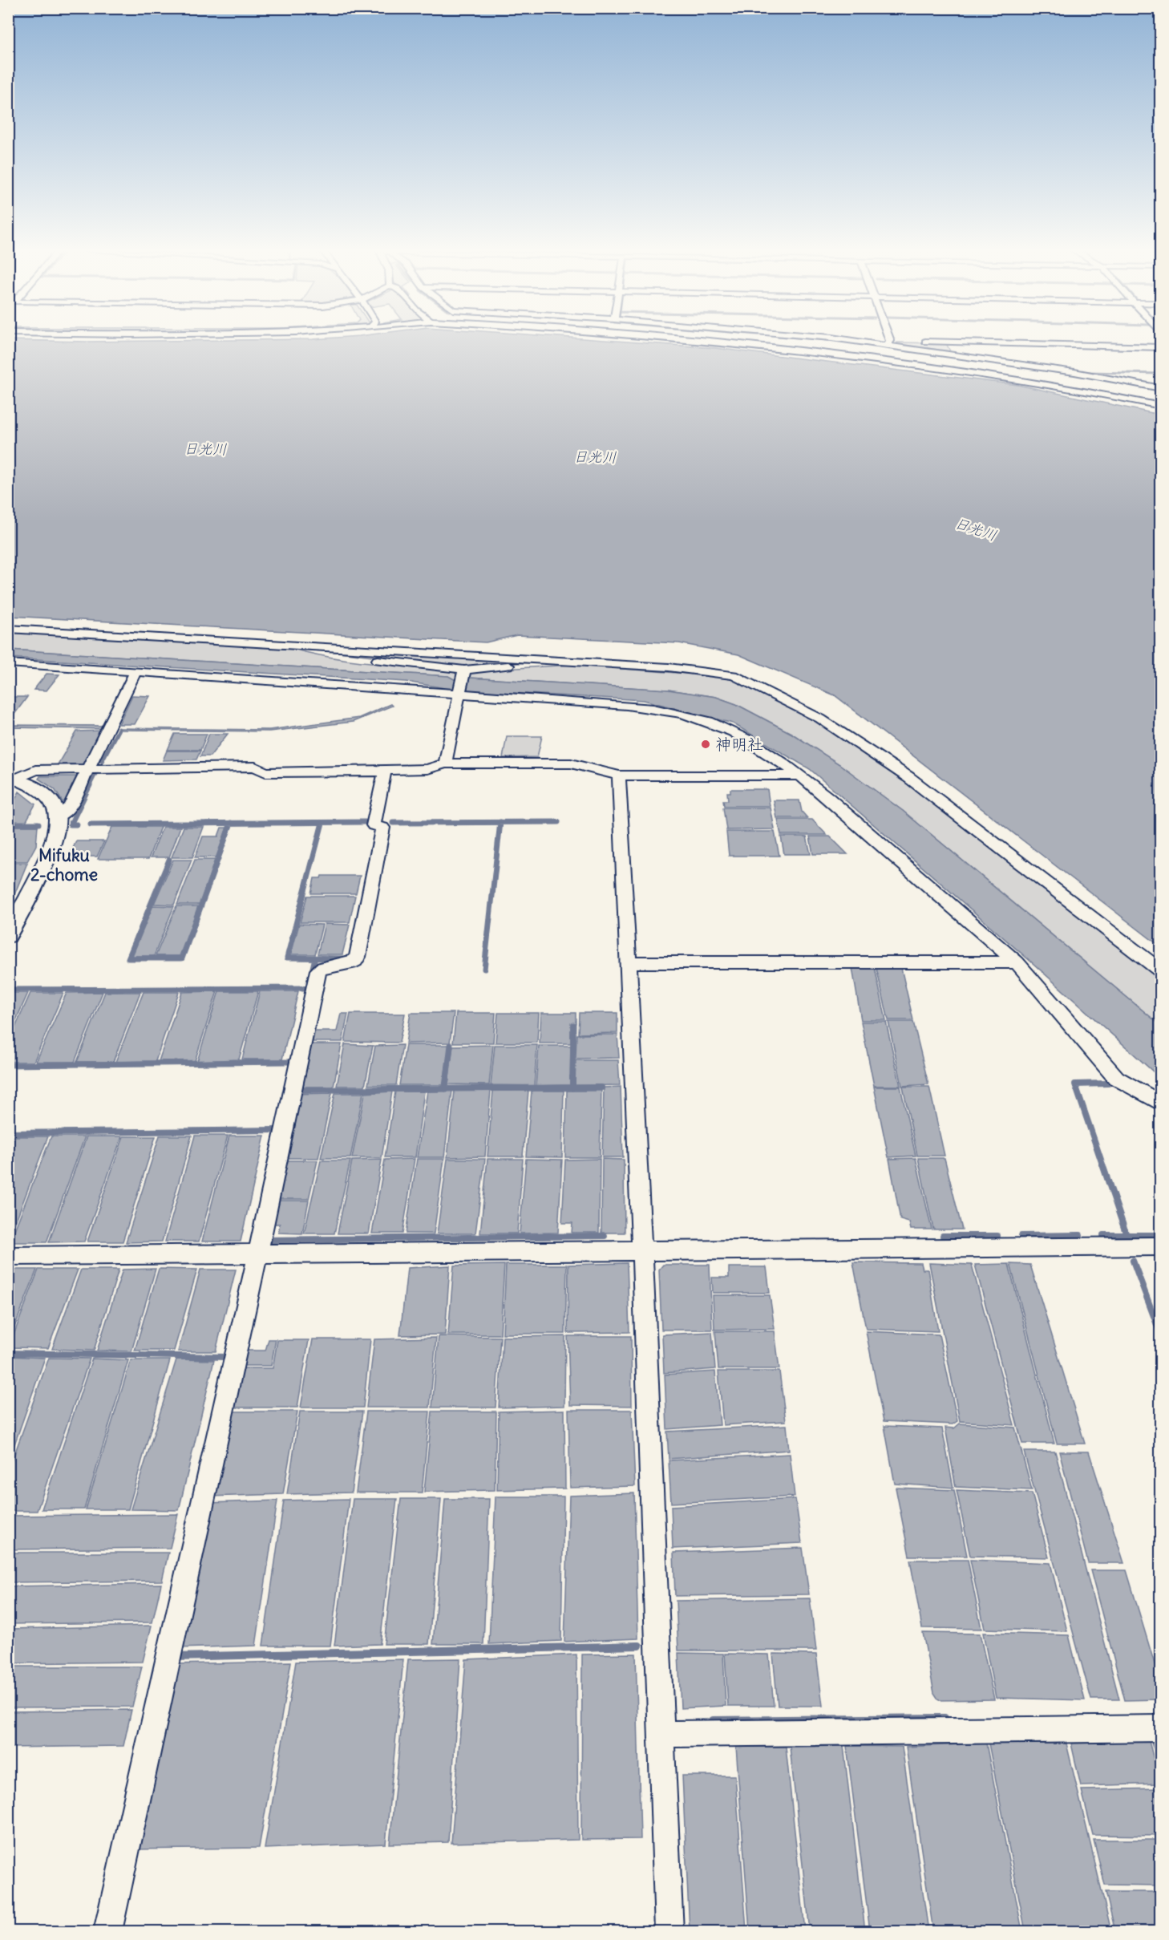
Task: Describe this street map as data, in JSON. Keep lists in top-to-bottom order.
{
  "districts": ["Mifuku 2-chome"],
  "water": ["日光川"],
  "places": ["神明社"]
}
